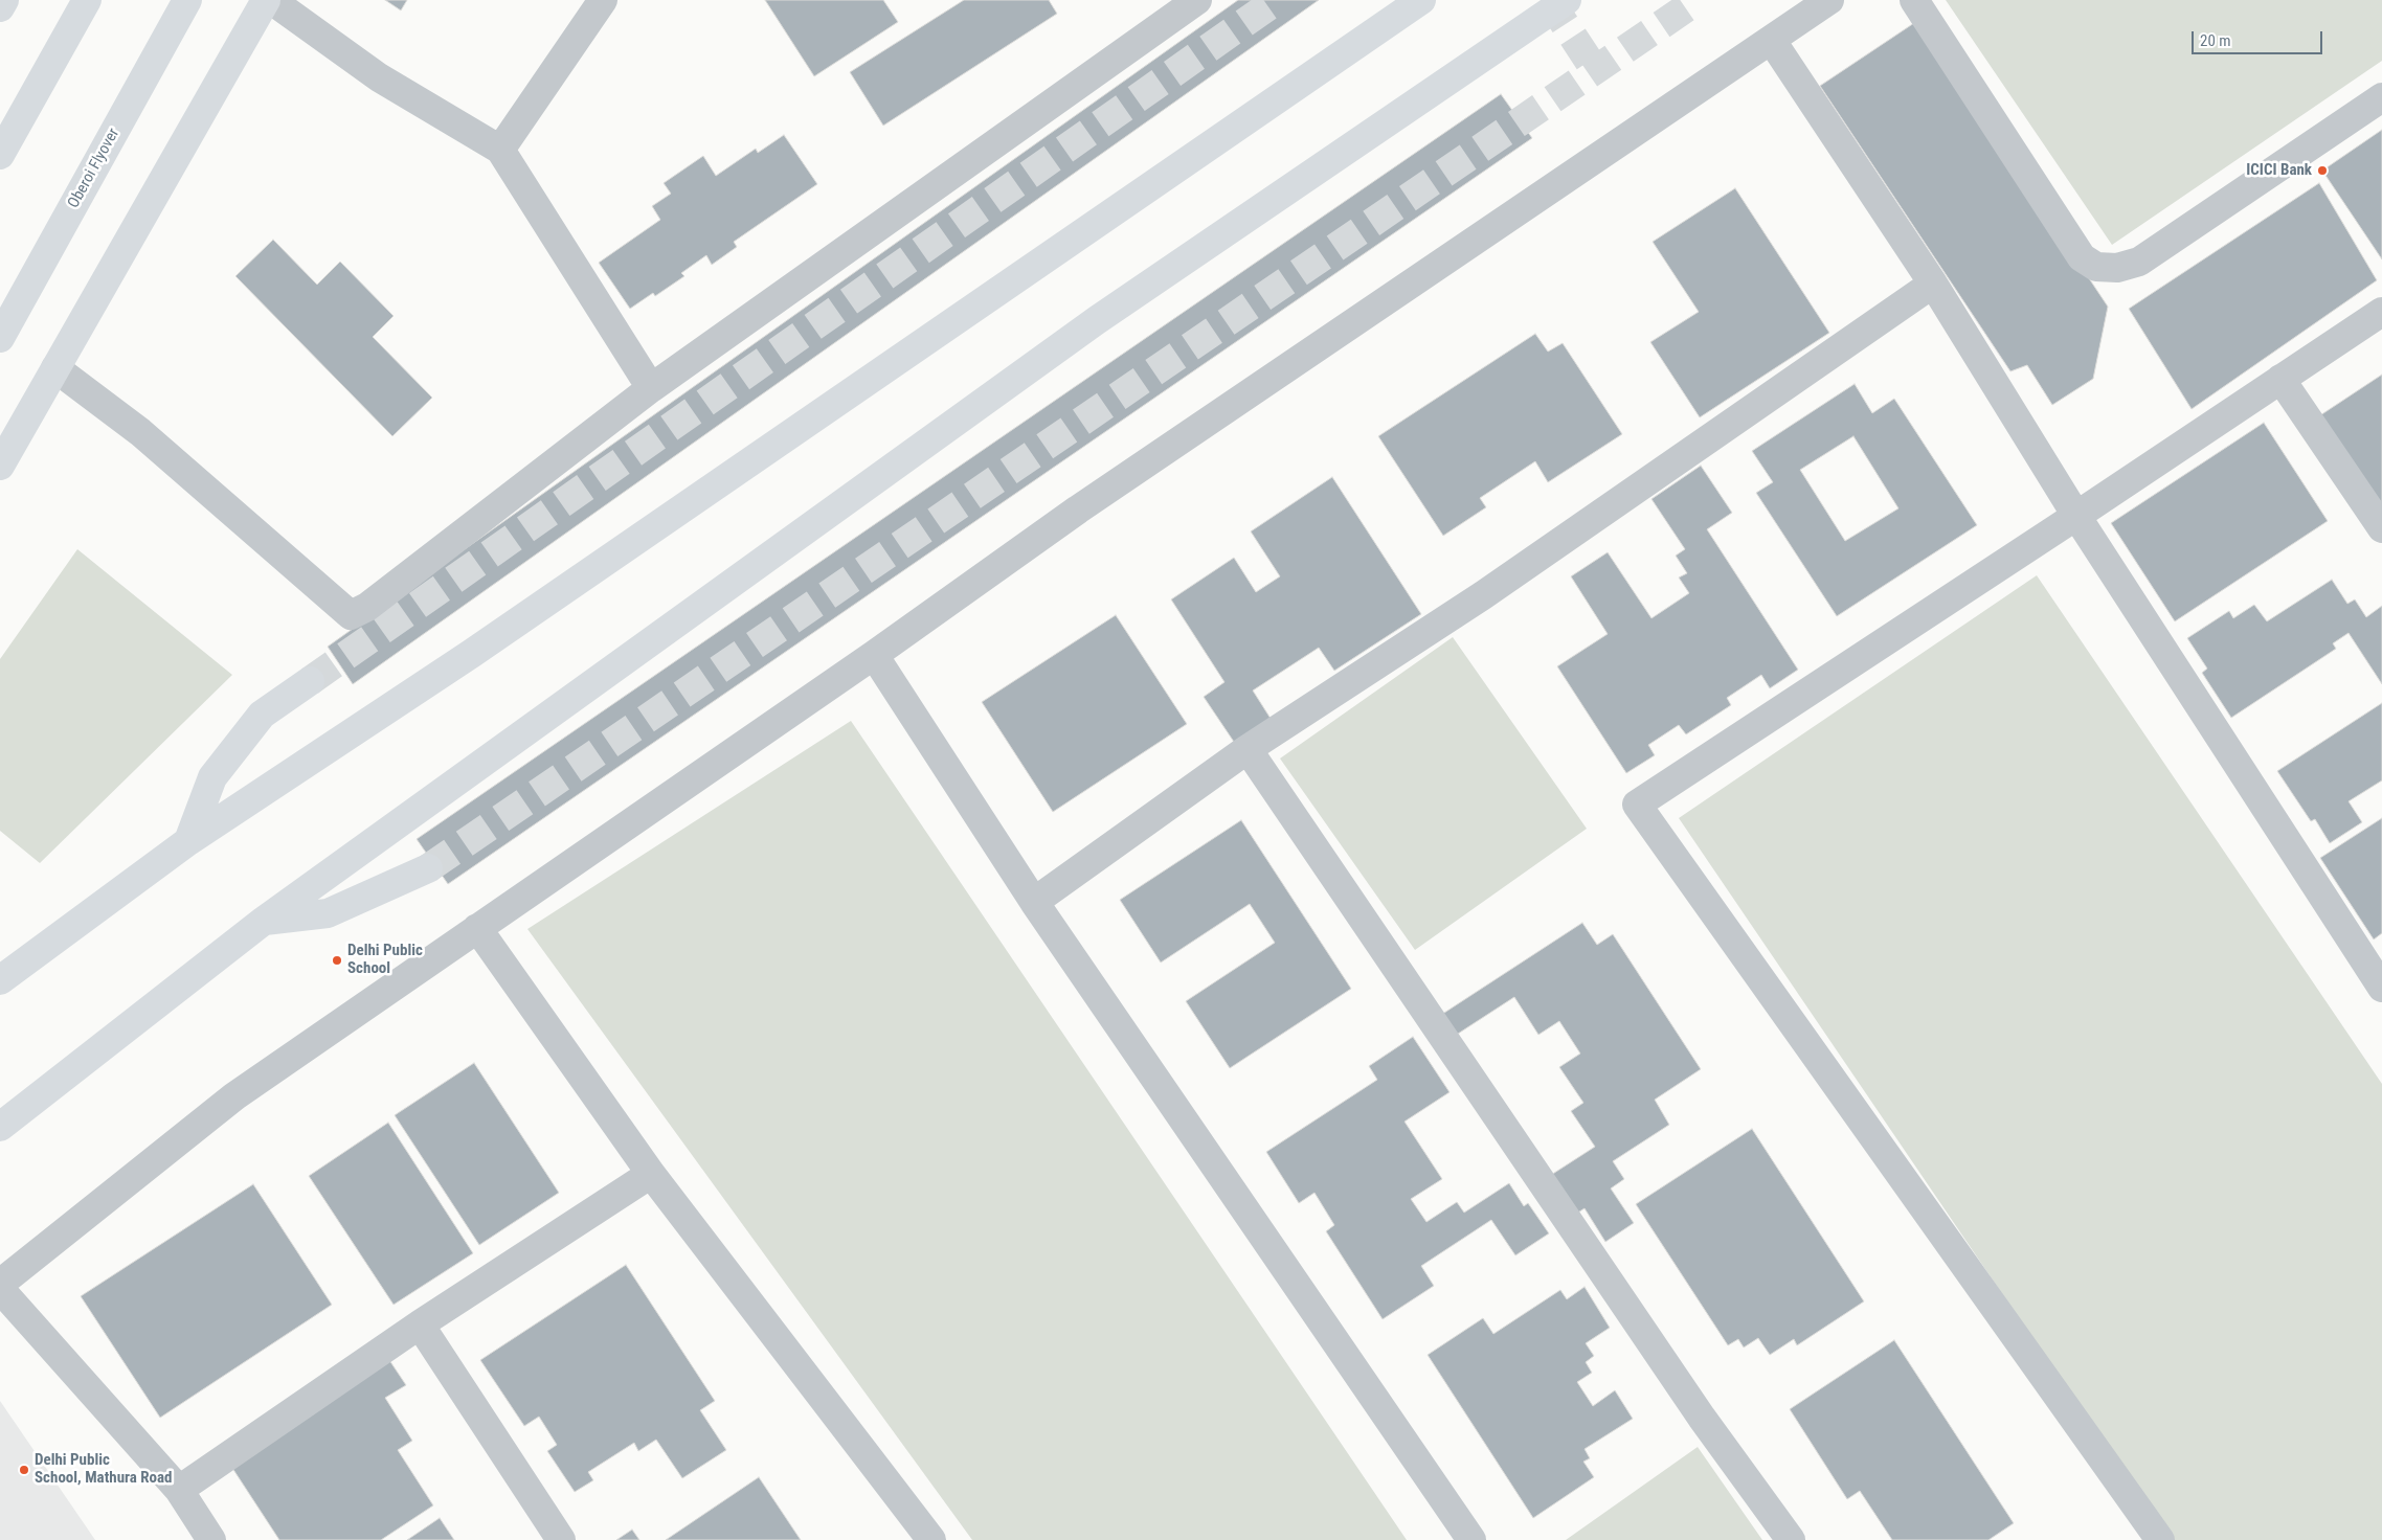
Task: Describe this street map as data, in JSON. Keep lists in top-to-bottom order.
{
  "streets": {
    "main road": ["Oberoi Flyover"]
  },
  "places": ["ICICI Bank", "Delhi Public School", "Delhi Public School, Mathura Road"],
  "scale_bar": "20 m"
}
